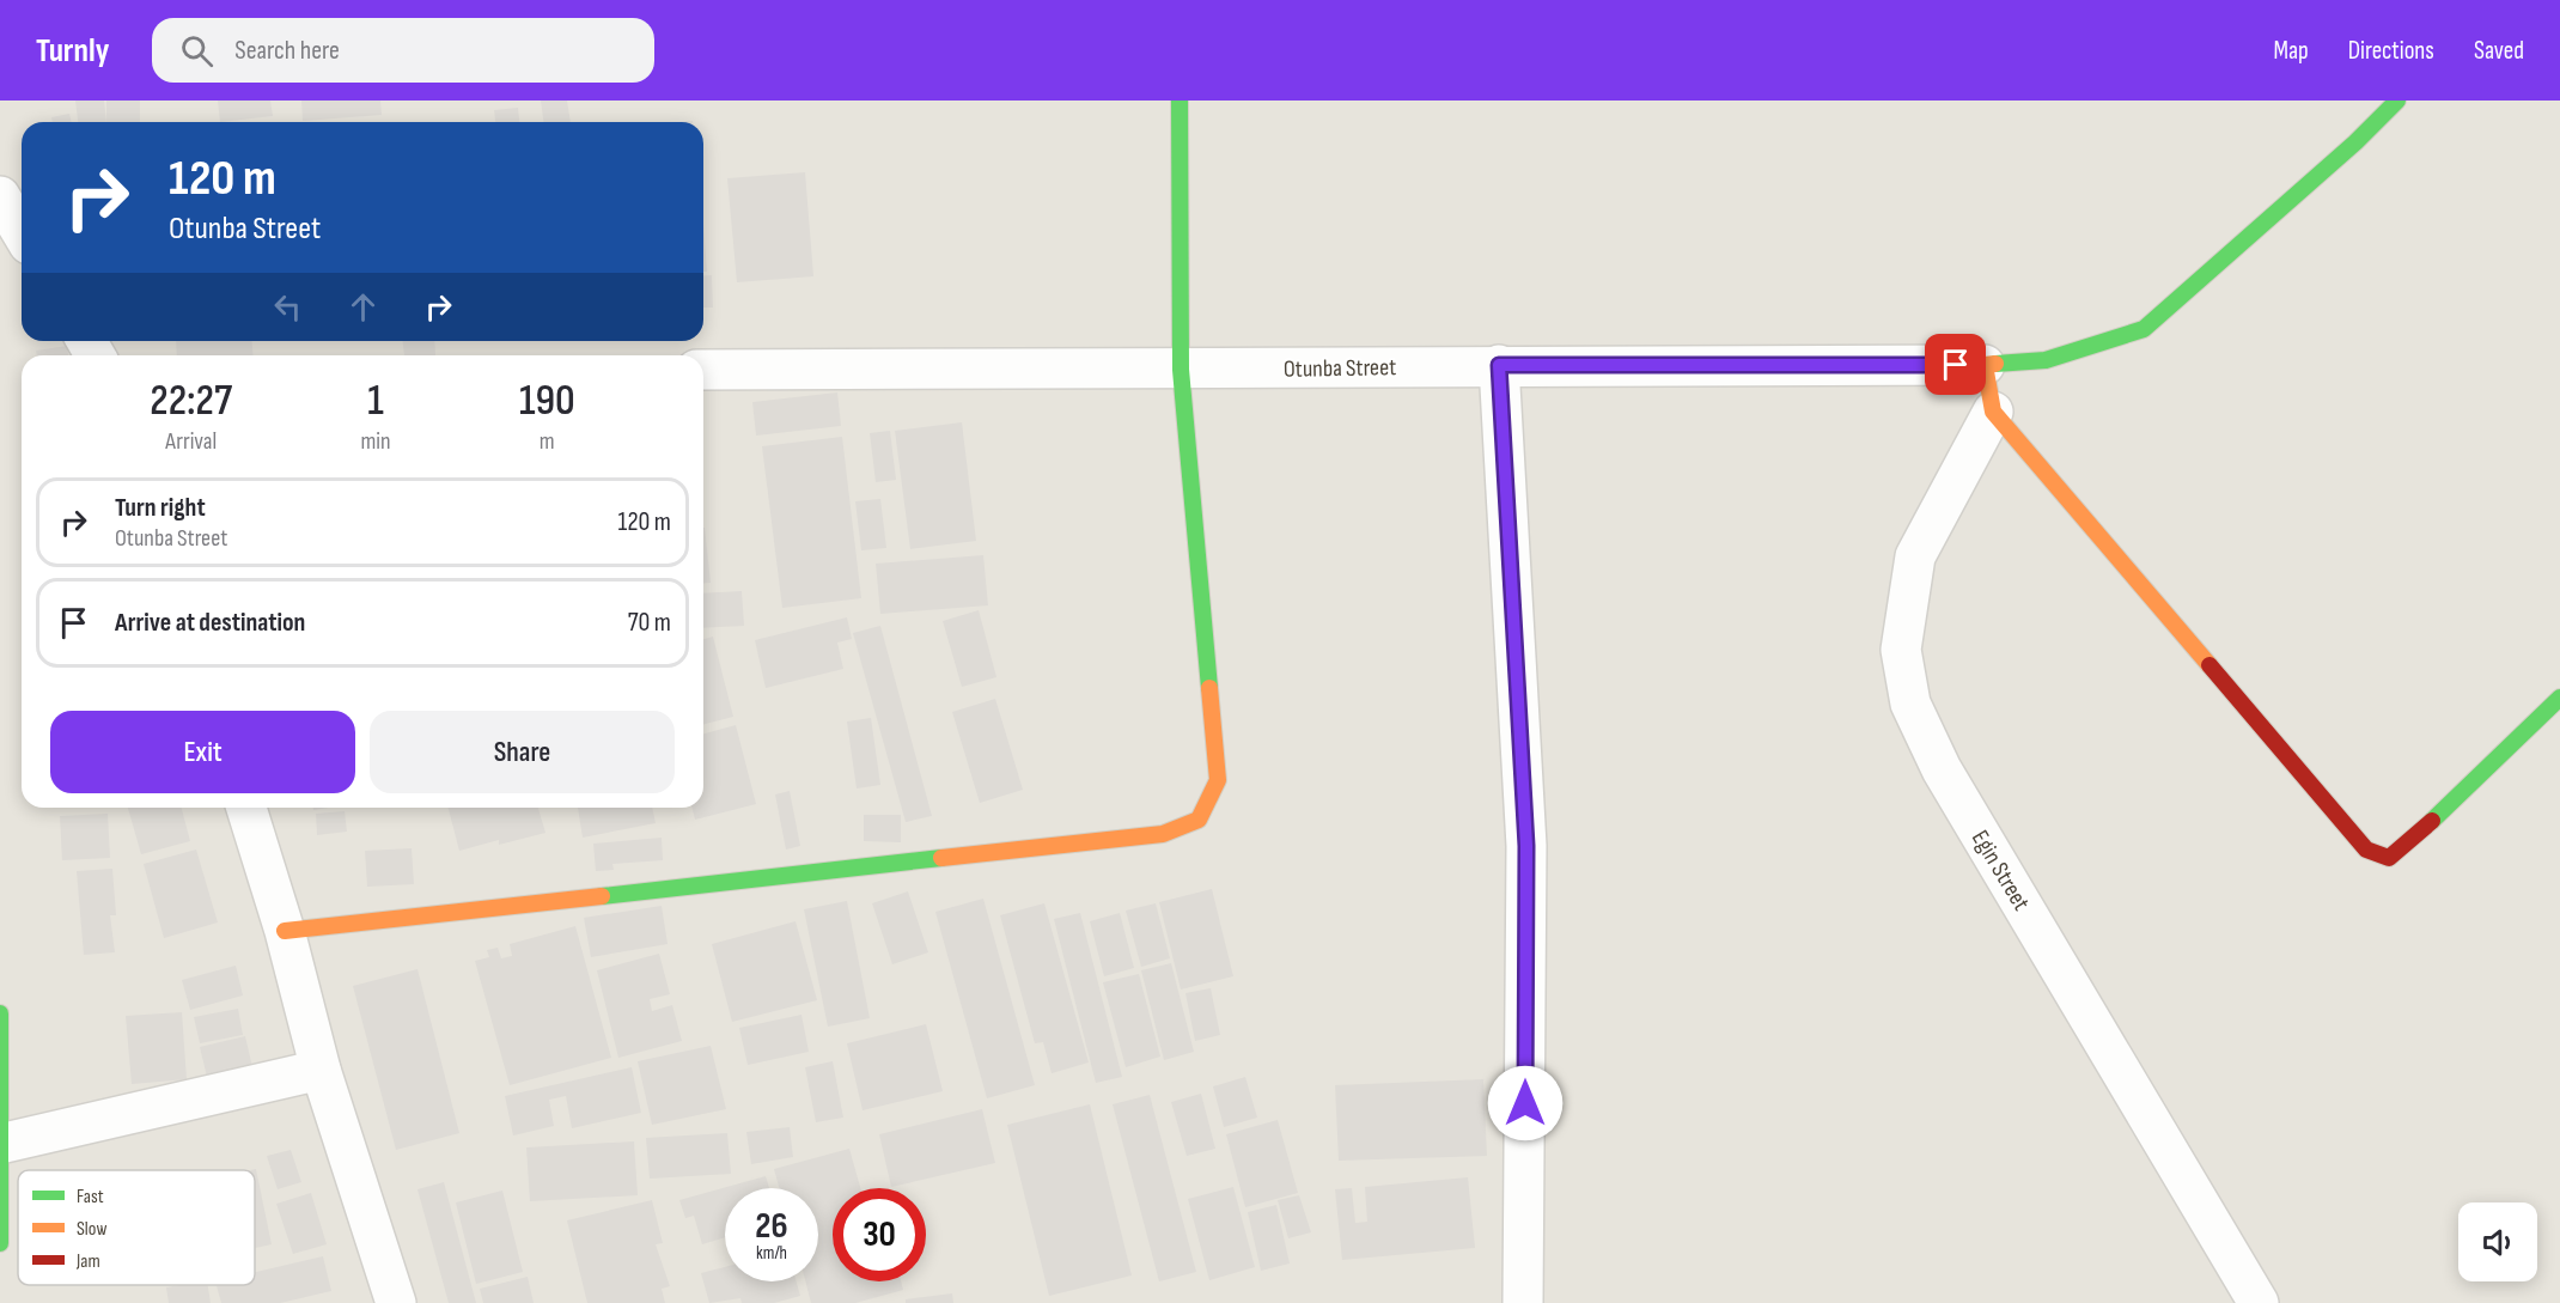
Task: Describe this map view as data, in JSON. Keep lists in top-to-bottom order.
{
  "streets": {
    "street": ["Otunba Street", "Egin Street"]
  },
  "legend": ["Fast", "Slow", "Jam"],
  "page": {
    "header": "Turnly",
    "search": "Search here",
    "nav": ["Map", "Directions", "Saved"],
    "turn": ["120 m", "Otunba Street"],
    "eta": [
      "22:27",
      "Arrival",
      "1",
      "min",
      "190",
      "m"
    ],
    "list": [
      {
        "name": "Turn right",
        "note": "Otunba Street",
        "value": "120 m"
      },
      {
        "name": "Arrive at destination",
        "value": "70 m"
      }
    ],
    "buttons": ["Exit", "Share"],
    "speed": "26 km/h",
    "limit": "30"
  }
}
